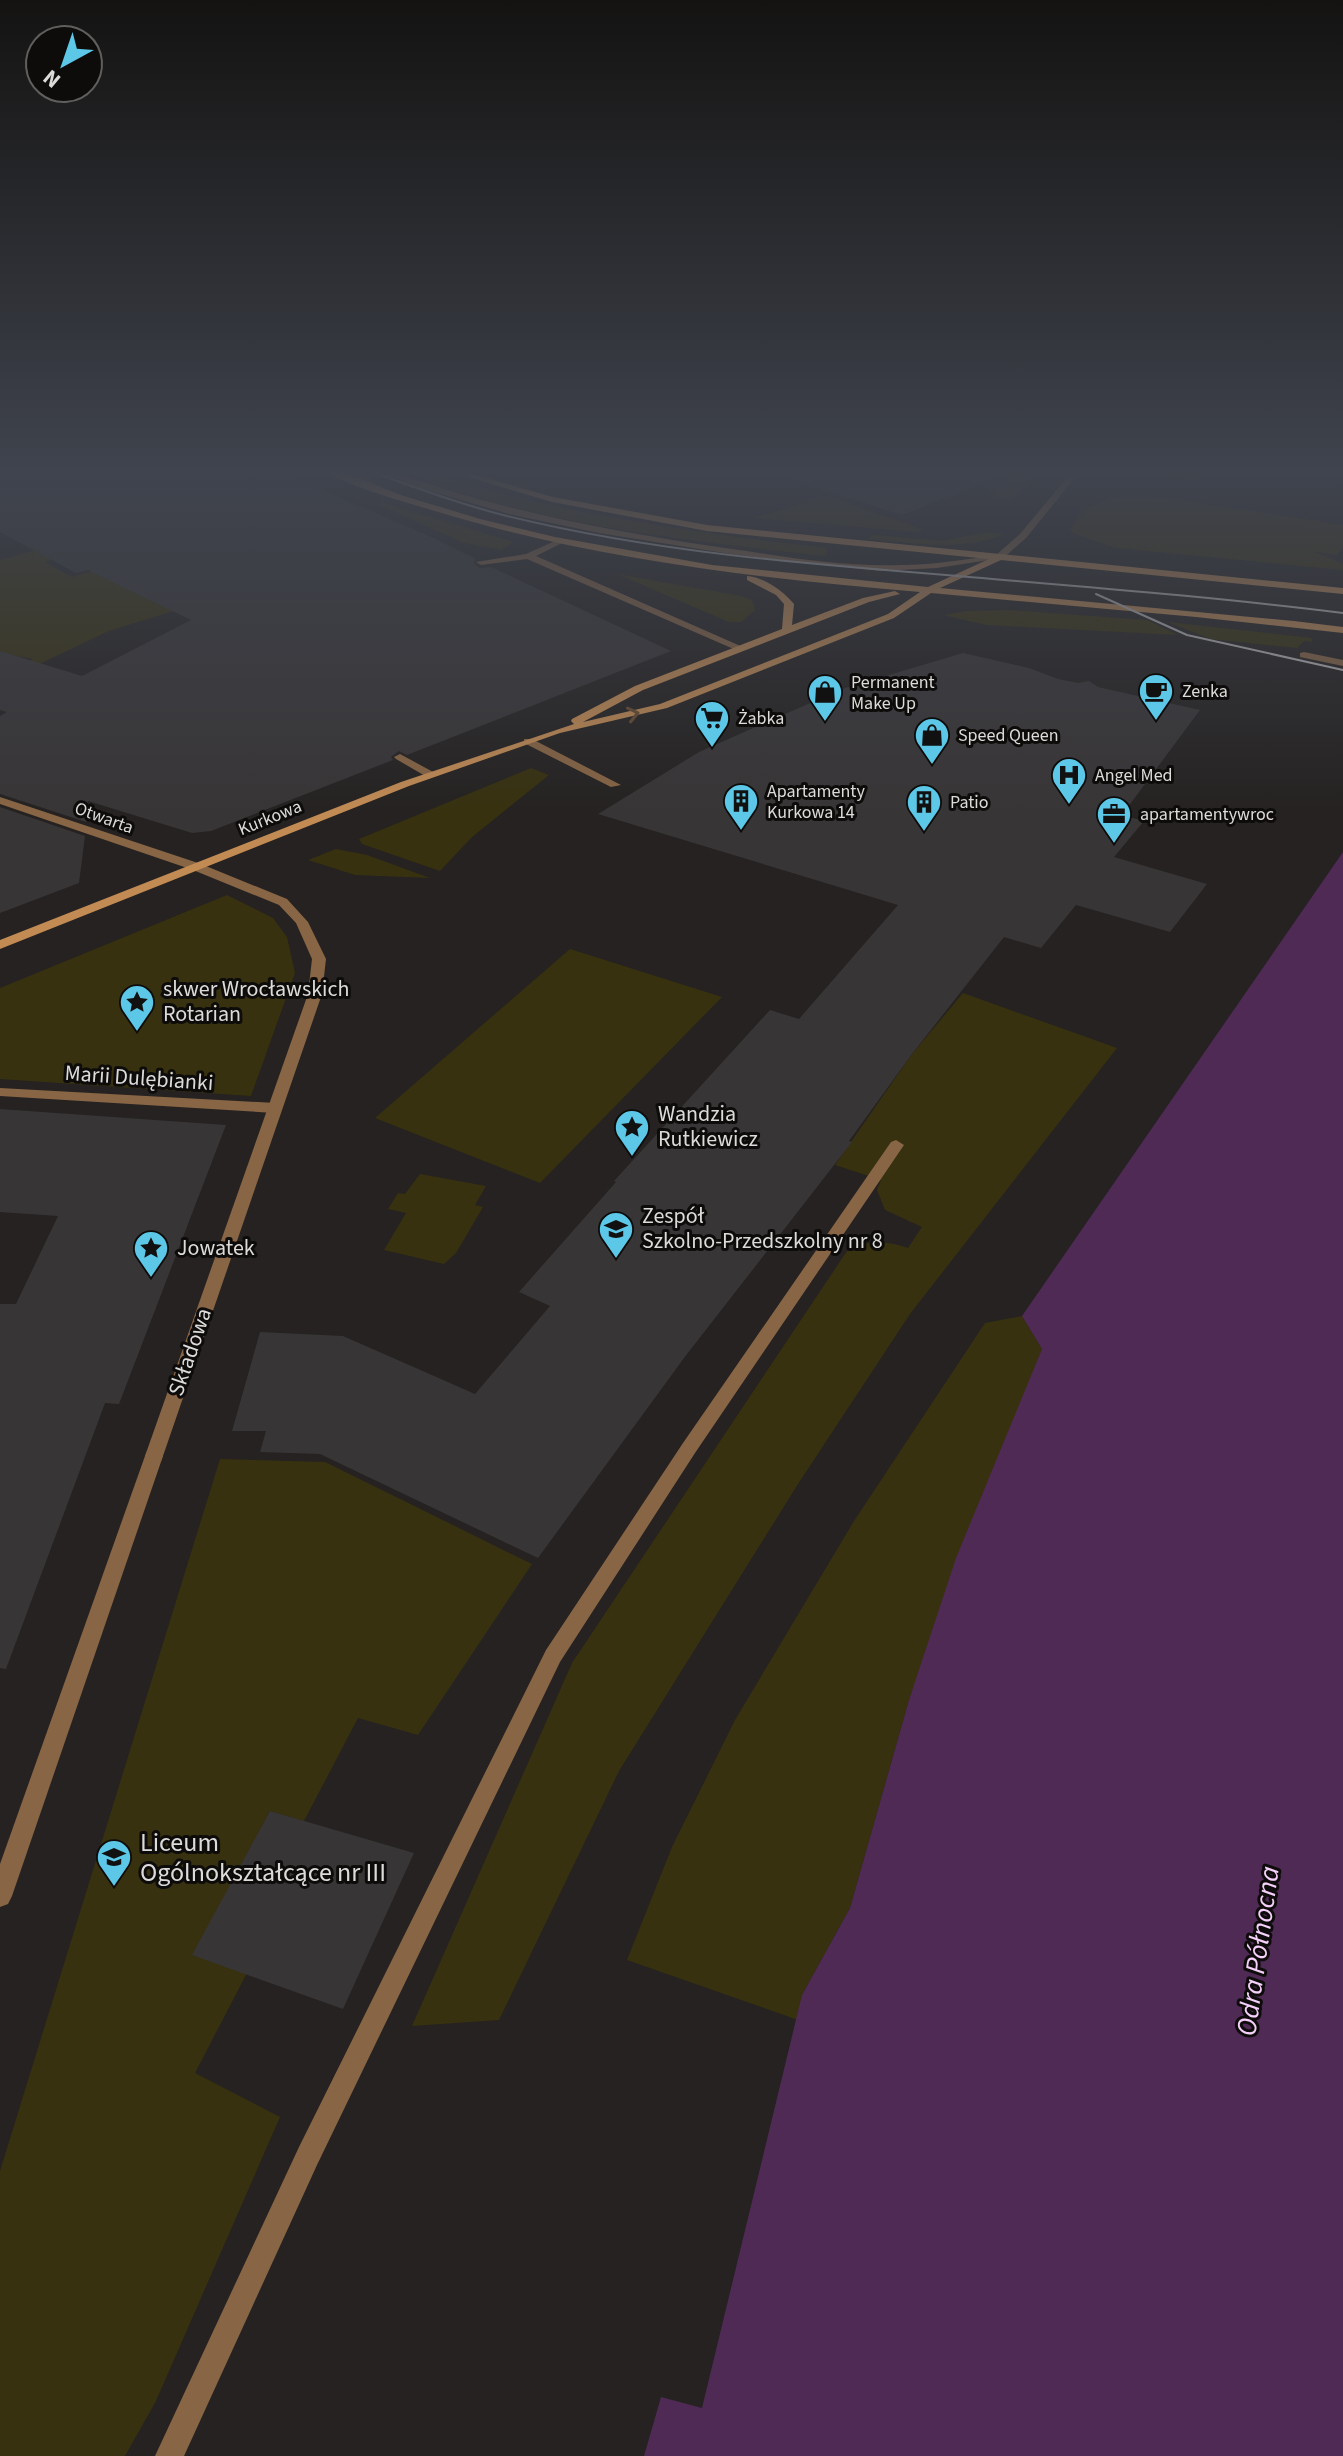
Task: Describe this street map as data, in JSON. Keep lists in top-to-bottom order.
{
  "streets": {
    "main road": ["Kurkowa"],
    "street": ["Otwarta", "Marii Dulębianki", "Składowa"]
  },
  "crossings": [
    ["Otwarta", "Kurkowa"],
    ["Otwarta", "Składowa"],
    ["Kurkowa", "Składowa"],
    ["Marii Dulębianki", "Składowa"]
  ],
  "water": ["Odra Północna"],
  "places": {
    "cafe": ["Zenka"],
    "shop": ["Permanent Make Up", "Speed Queen"],
    "supermarket": ["Żabka"],
    "hospital": ["Angel Med"],
    "building": ["Apartamenty Kurkowa 14", "Patio"],
    "office": ["apartamentywroc"],
    "place": ["skwer Wrocławskich Rotarian", "Wandzia Rutkiewicz", "Jowatek"],
    "school or university": ["Zespół Szkolno-Przedszkolny nr 8", "Liceum Ogólnokształcące nr III"]
  },
  "north": "bottom left"
}
